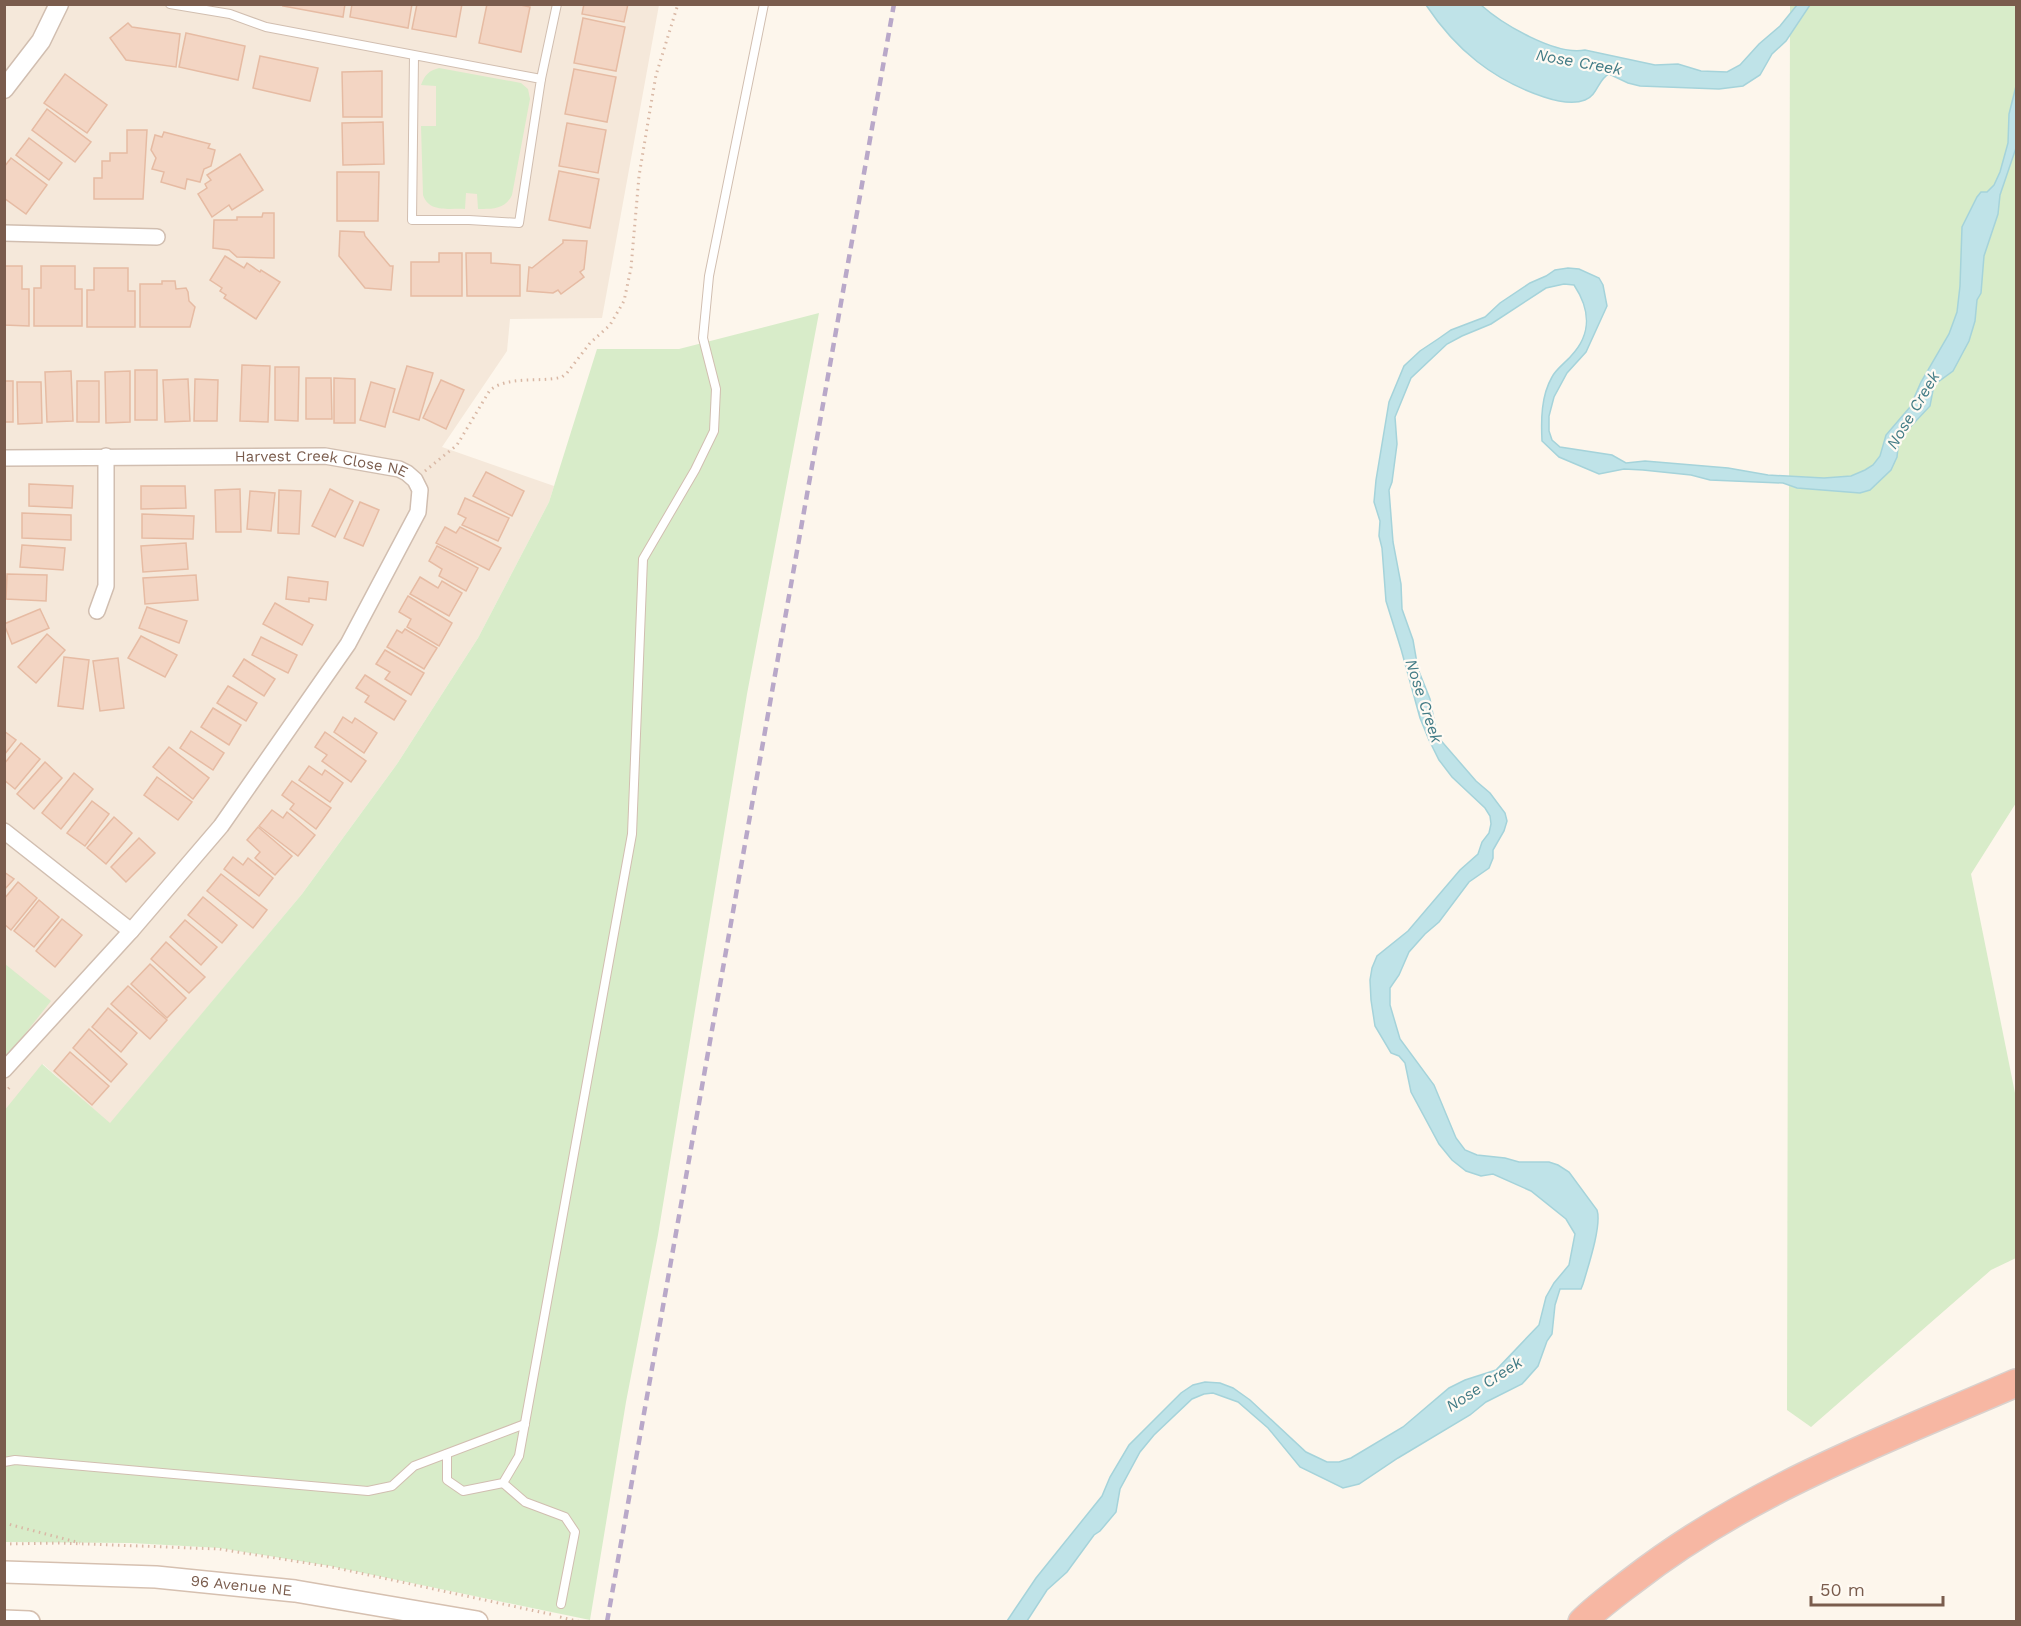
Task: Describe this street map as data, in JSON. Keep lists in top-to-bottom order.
{
  "streets": {
    "main road": ["96 Avenue NE"],
    "street": ["Harvest Creek Close NE"]
  },
  "water": ["Nose Creek"],
  "scale_bar": "50 m"
}
